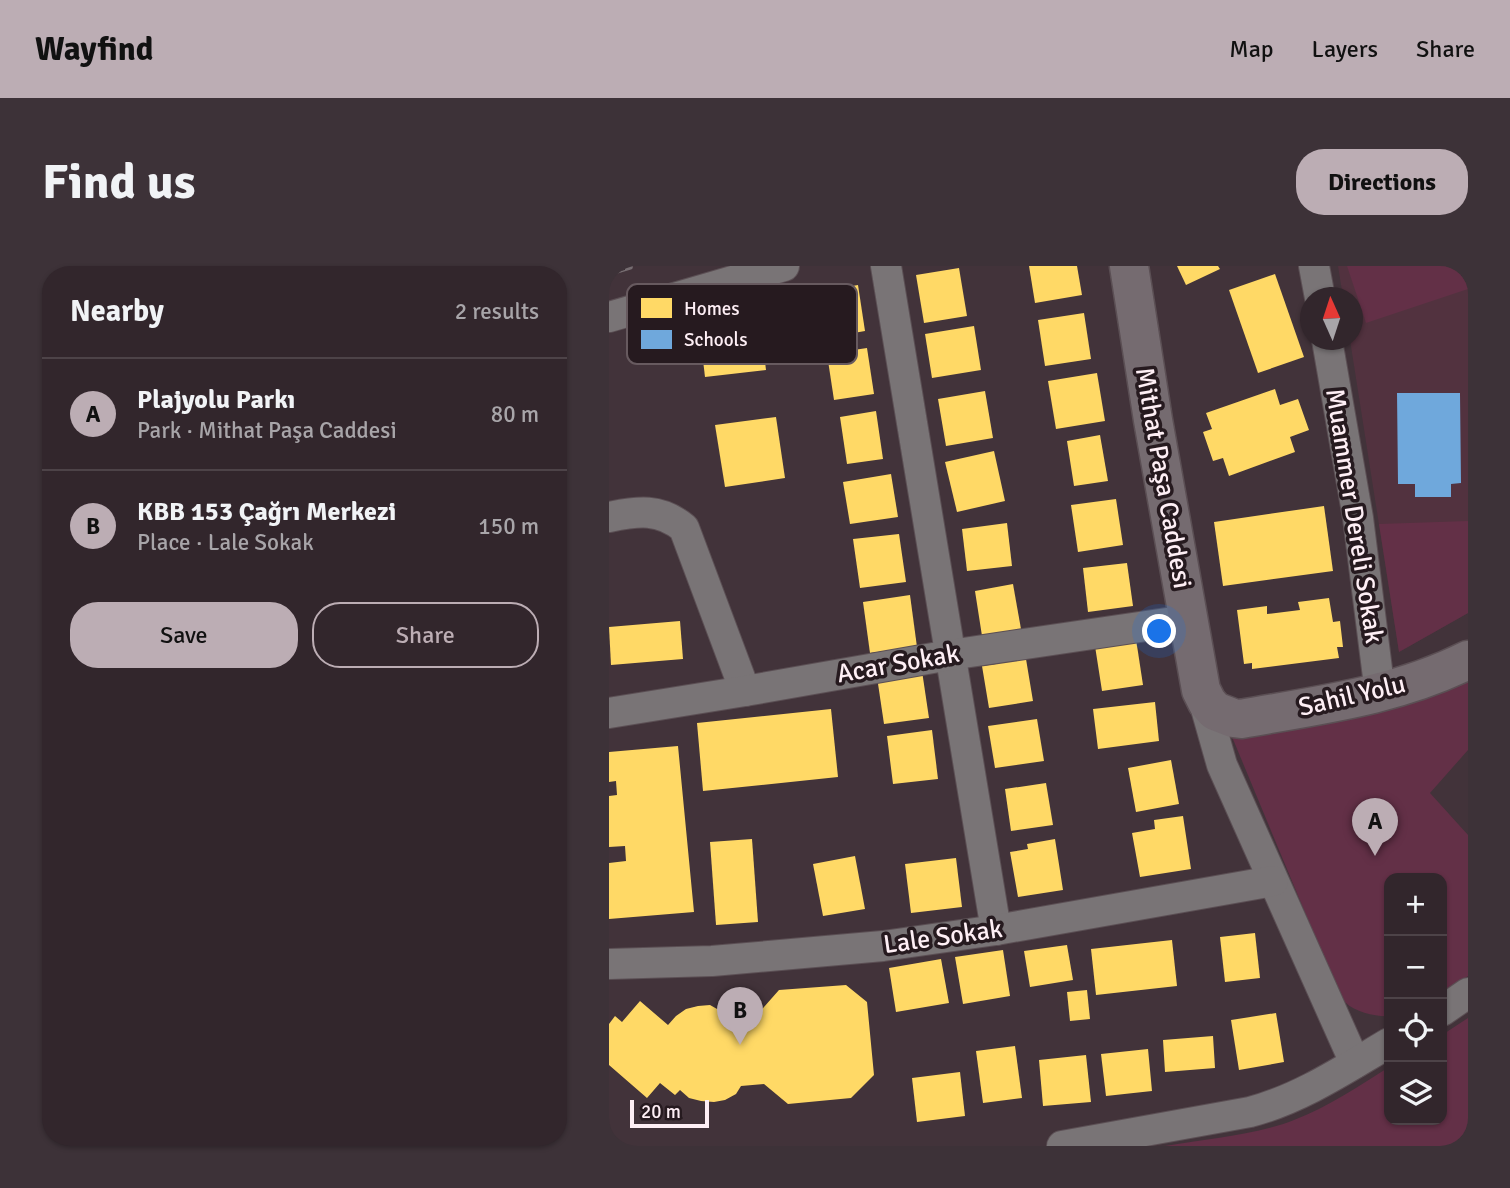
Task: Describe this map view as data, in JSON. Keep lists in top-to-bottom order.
{
  "streets": {
    "main road": ["Mithat Paşa Caddesi", "Sahil Yolu"],
    "street": ["Muammer Dereli Sokak", "Acar Sokak", "Lale Sokak"]
  },
  "crossings": [
    ["Mithat Paşa Caddesi", "Acar Sokak"],
    ["Mithat Paşa Caddesi", "Sahil Yolu"],
    ["Muammer Dereli Sokak", "Sahil Yolu"]
  ],
  "legend": ["Homes", "Schools"],
  "scale_bar": "20 m",
  "north": "top",
  "page": {
    "header": "Wayfind",
    "nav": ["Map", "Layers", "Share"],
    "buttons": [
      "Directions",
      ["Save", "Share"]
    ],
    "title": "Find us",
    "heading": ["Nearby", "2 results"],
    "list": [
      {
        "mark": "A",
        "name": "Plajyolu Parkı",
        "note": "Park · Mithat Paşa Caddesi",
        "value": "80 m"
      },
      {
        "mark": "B",
        "name": "KBB 153 Çağrı Merkezi",
        "note": "Place · Lale Sokak",
        "value": "150 m"
      }
    ],
    "pins": ["A", "B"],
    "map_buttons": ["+", "−"],
    "scale": "20 m"
  }
}
